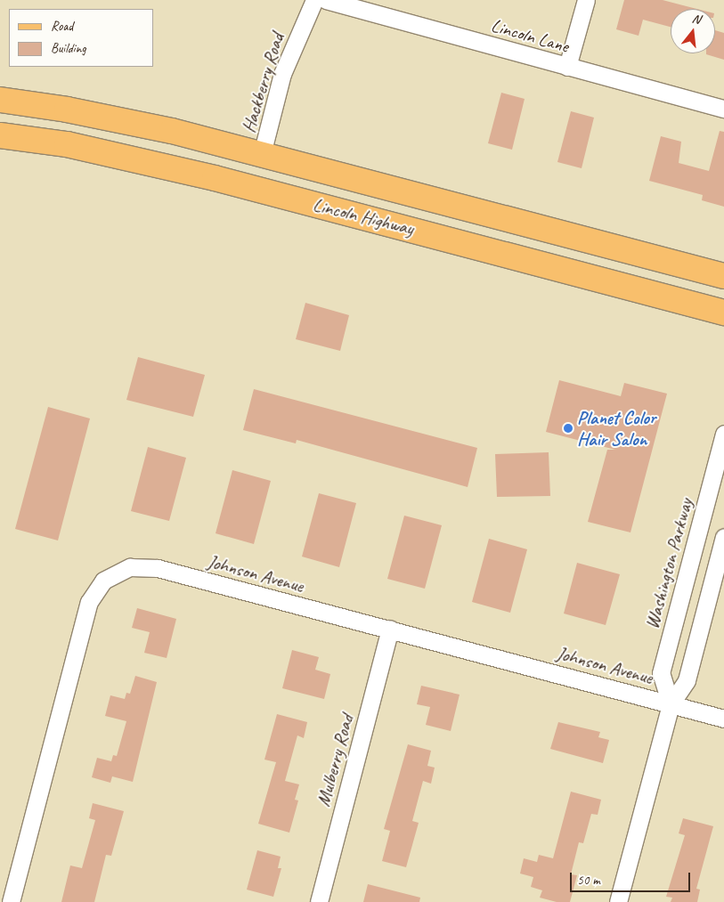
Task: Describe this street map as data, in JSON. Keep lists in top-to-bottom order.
{
  "streets": {
    "main road": ["Lincoln Highway"],
    "street": [
      "Lincoln Lane",
      "Hackberry Road",
      "Washington Parkway",
      "Johnson Avenue",
      "Mulberry Road"
    ]
  },
  "crossings": [
    ["Hackberry Road", "Lincoln Highway"],
    ["Washington Parkway", "Johnson Avenue"],
    ["Johnson Avenue", "Mulberry Road"]
  ],
  "places": ["Planet Color Hair Salon"],
  "legend": ["Road", "Building"],
  "scale_bar": "50 m",
  "north": "top"
}
